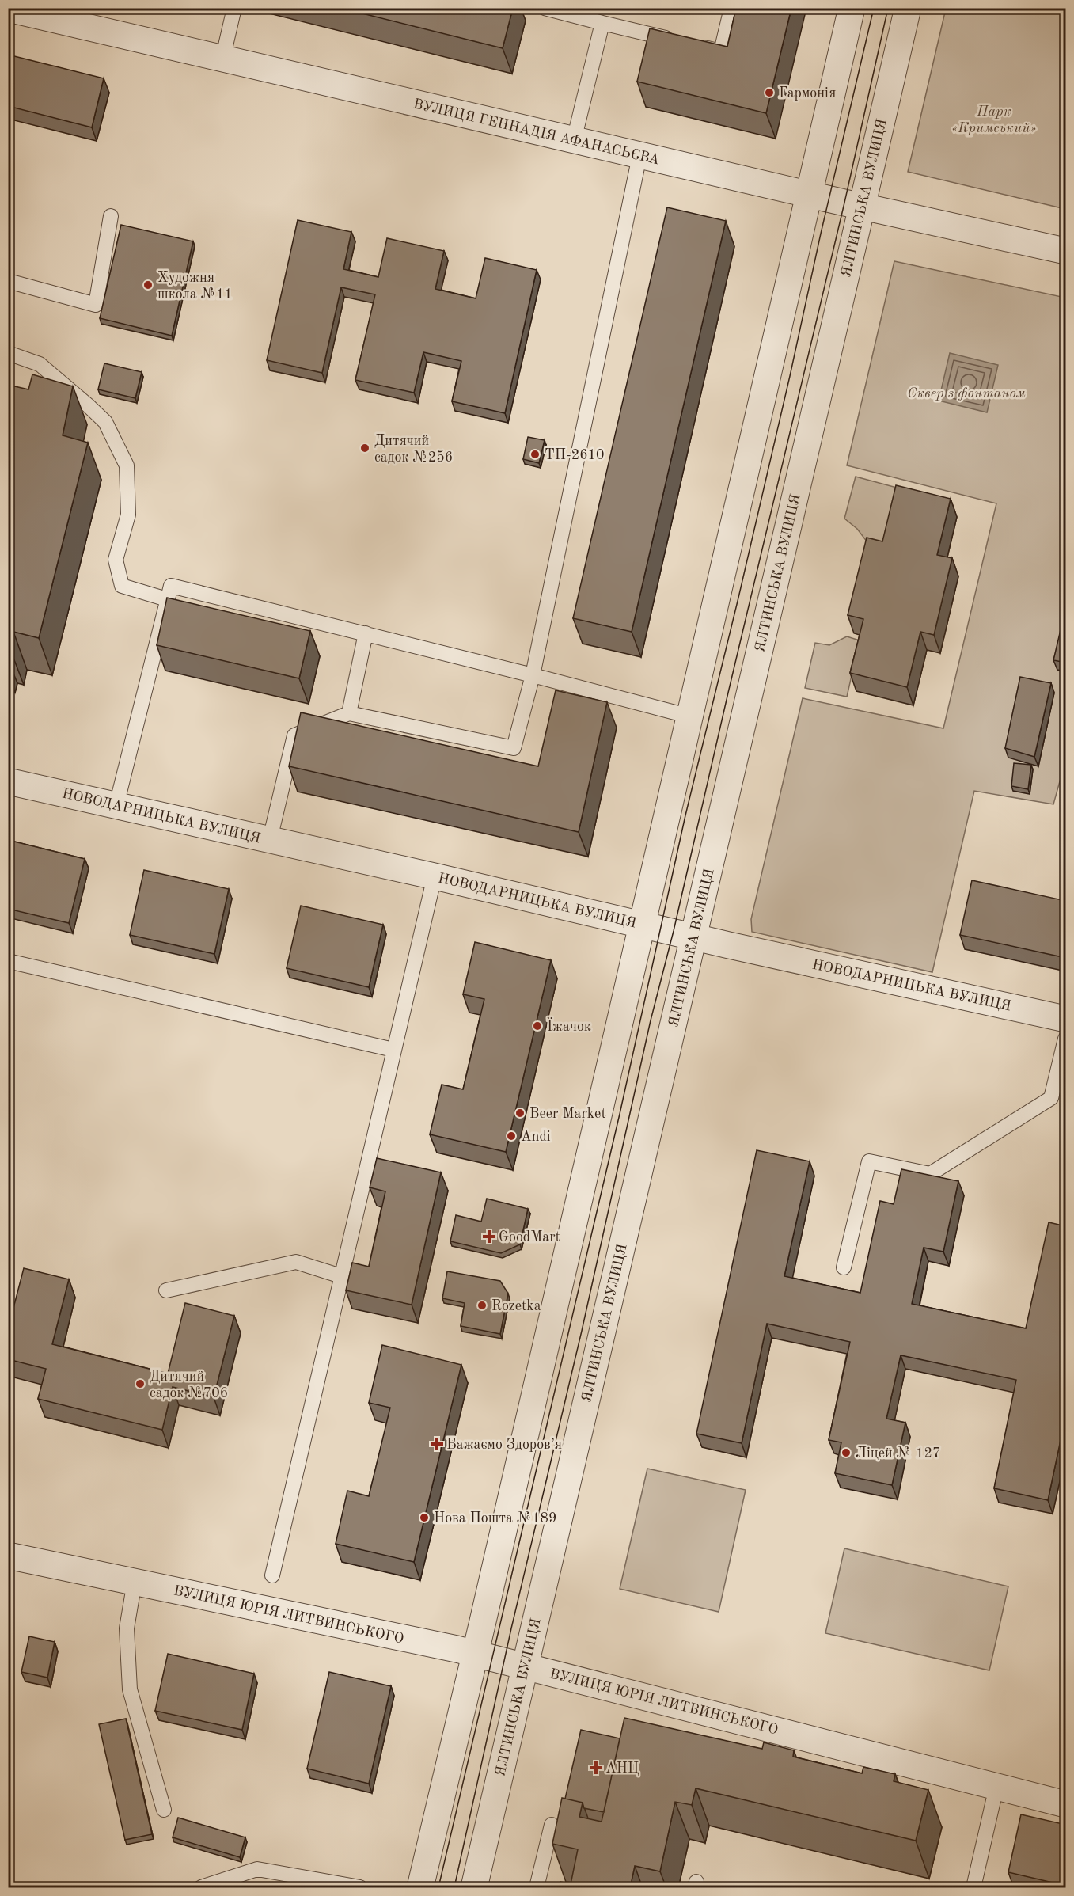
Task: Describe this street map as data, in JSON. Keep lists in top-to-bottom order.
{
  "streets": {
    "street": [
      "ВУЛИЦЯ ГЕННАДІЯ АФАНАСЬЄВА",
      "ЯЛТИНСЬКА ВУЛИЦЯ",
      "НОВОДАРНИЦЬКА ВУЛИЦЯ",
      "ВУЛИЦЯ ЮРІЯ ЛИТВИНСЬКОГО"
    ]
  },
  "crossings": [
    ["ВУЛИЦЯ ГЕННАДІЯ АФАНАСЬЄВА", "ЯЛТИНСЬКА ВУЛИЦЯ"],
    ["ЯЛТИНСЬКА ВУЛИЦЯ", "НОВОДАРНИЦЬКА ВУЛИЦЯ"],
    ["ЯЛТИНСЬКА ВУЛИЦЯ", "ВУЛИЦЯ ЮРІЯ ЛИТВИНСЬКОГО"]
  ],
  "parks": ["Парк «Кримський»", "Сквер з фонтаном"],
  "places": {
    "other": [
      "Гармонія",
      "Художня школа №11",
      "Дитячий садок №256",
      "ТП-2610",
      "Їжачок",
      "Beer Market",
      "Andi",
      "Rozetka",
      "Дитячий садок №706",
      "Ліцей № 127",
      "Нова Пошта №189"
    ],
    "health": ["GoodMart", "Бажаємо Здоров’я", "АНЦ"]
  }
}
